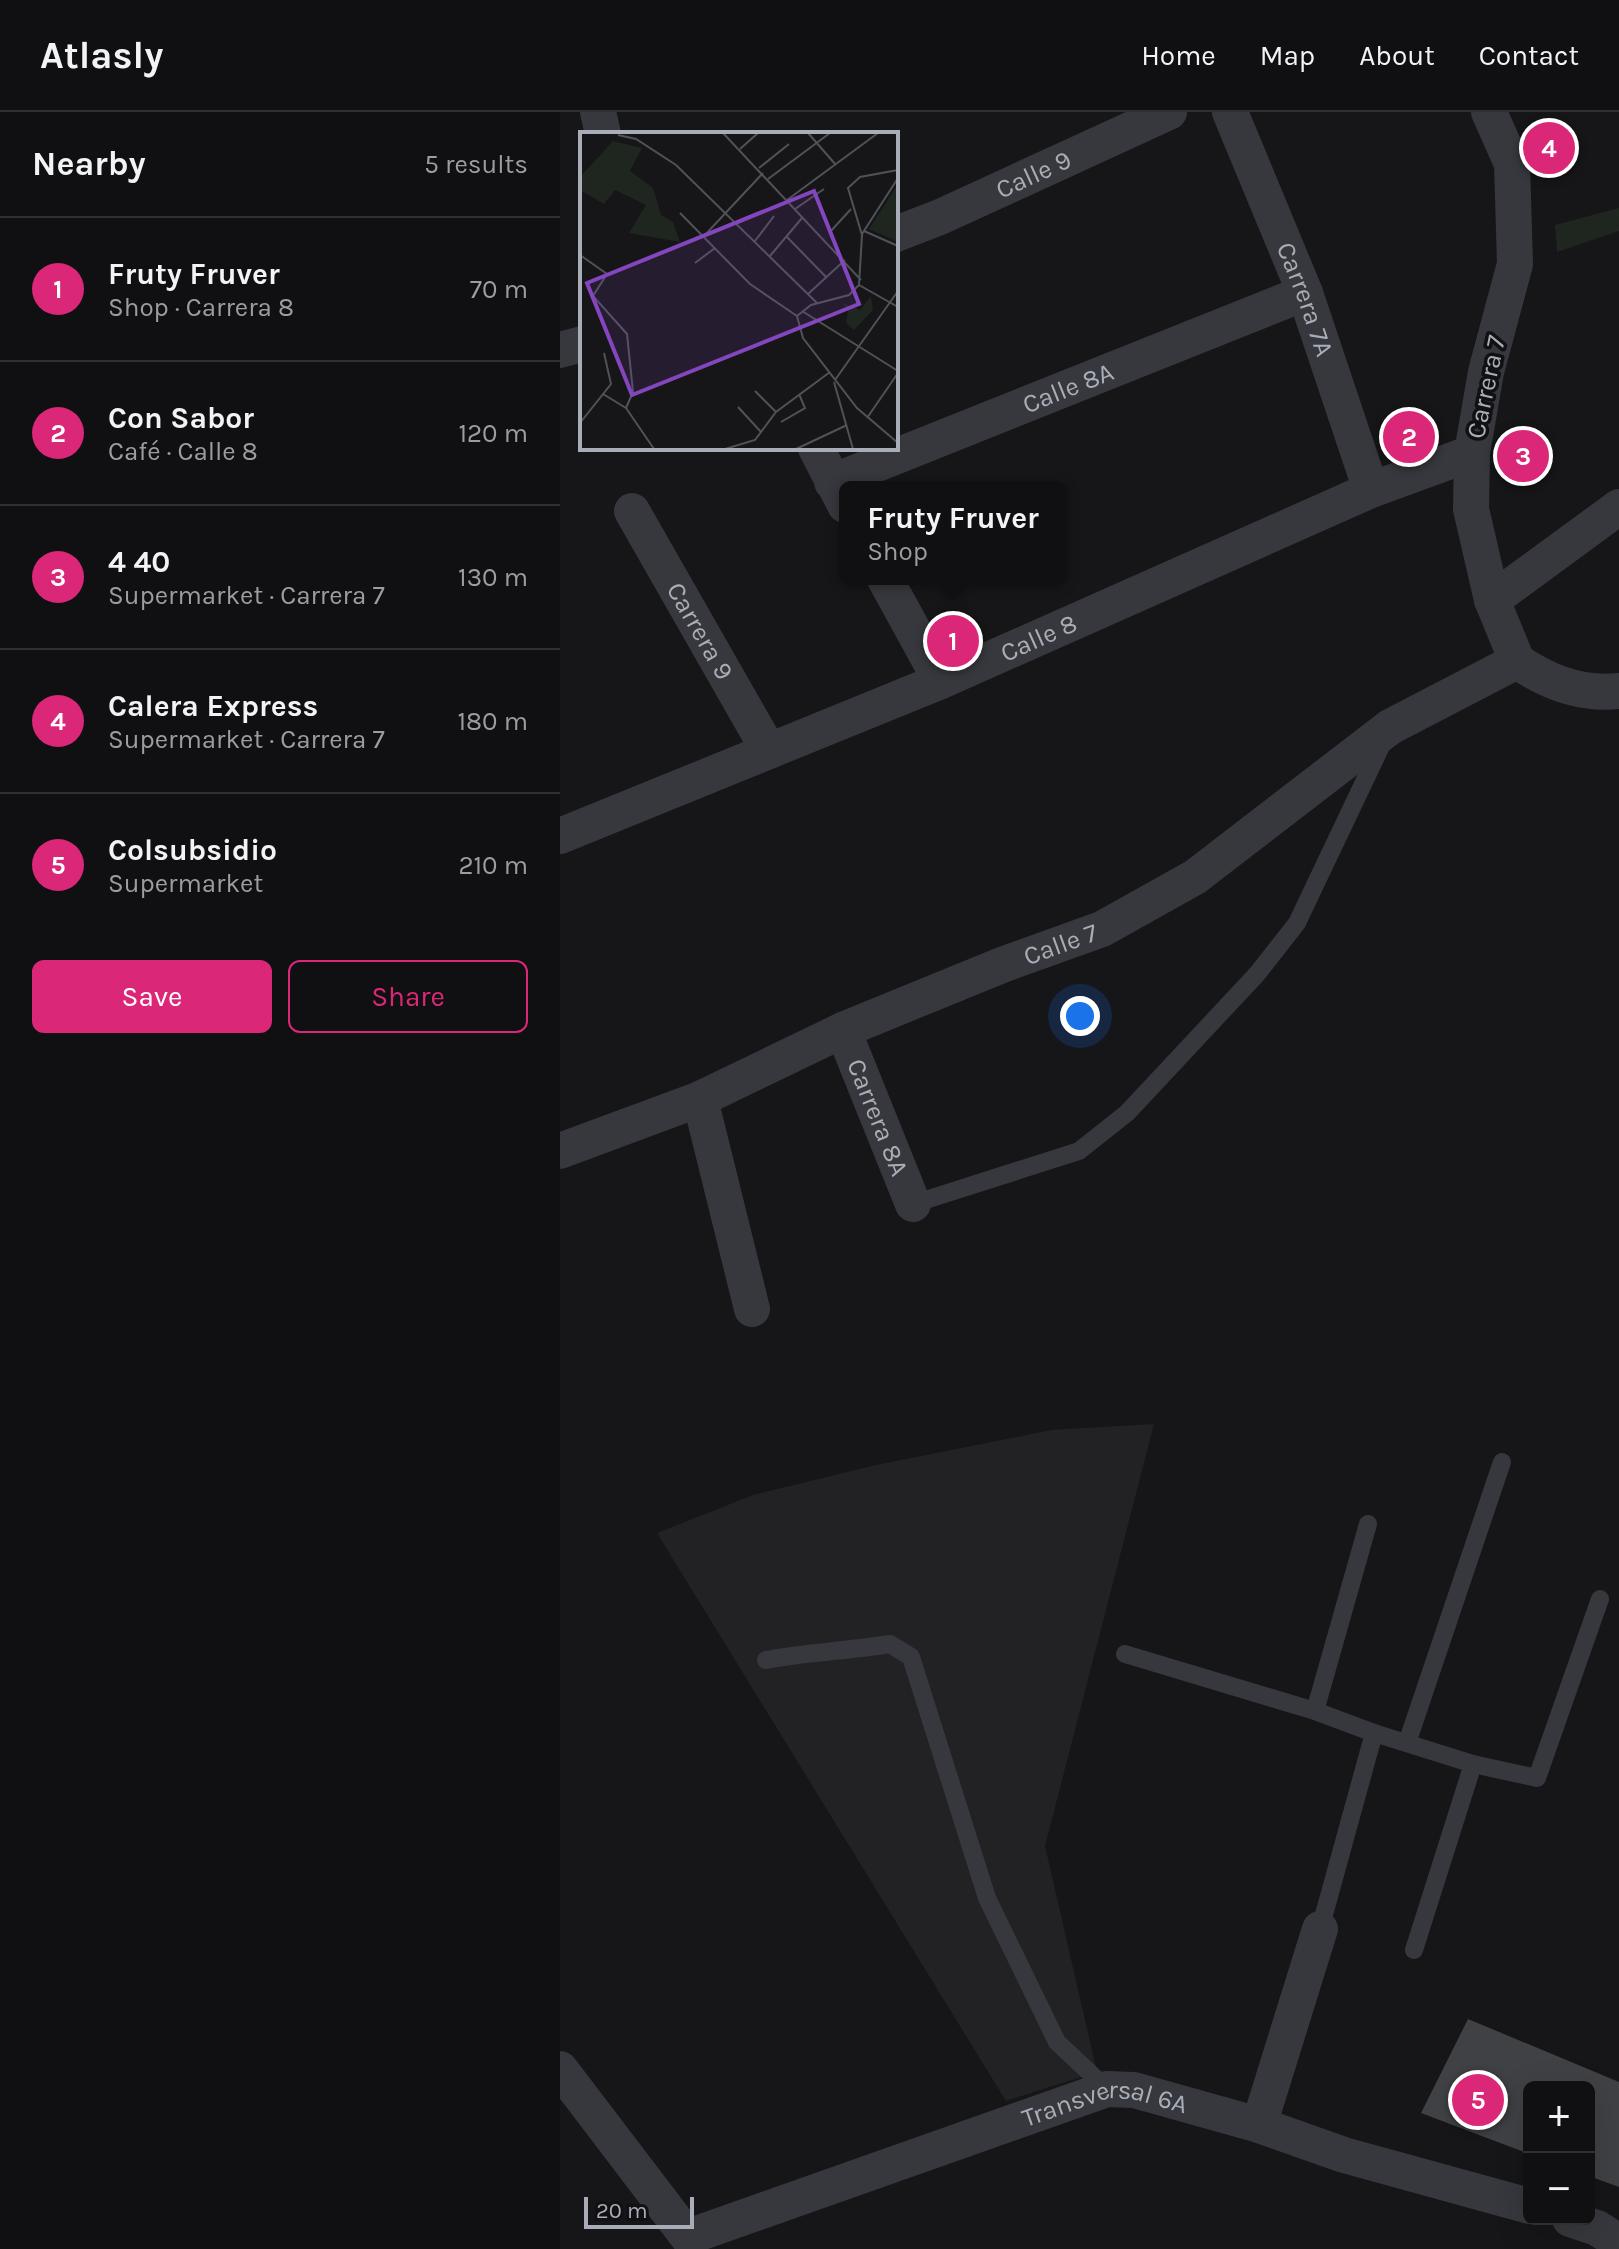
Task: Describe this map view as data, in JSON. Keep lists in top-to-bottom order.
{
  "streets": {
    "street": [
      "Calle 9",
      "Carrera 7A",
      "Calle 8A",
      "Carrera 7",
      "Carrera 9",
      "Calle 8",
      "Calle 7",
      "Carrera 8A",
      "Transversal 6A"
    ]
  },
  "crossings": [
    ["Carrera 7A", "Calle 8A"],
    ["Carrera 7A", "Calle 8"],
    ["Carrera 7", "Calle 8"],
    ["Carrera 7", "Calle 7"],
    ["Carrera 9", "Calle 8"],
    ["Calle 7", "Carrera 8A"]
  ],
  "scale_bar": "20 m",
  "page": {
    "header": "Atlasly",
    "nav": [
      "Home",
      "Map",
      "About",
      "Contact"
    ],
    "heading": ["Nearby", "5 results"],
    "pins": [
      "4",
      "2",
      "3",
      "1",
      "5"
    ],
    "list": [
      {
        "mark": "1",
        "name": "Fruty Fruver",
        "note": "Shop · Carrera 8",
        "value": "70 m"
      },
      {
        "mark": "2",
        "name": "Con Sabor",
        "note": "Café · Calle 8",
        "value": "120 m"
      },
      {
        "mark": "3",
        "name": "4 40",
        "note": "Supermarket · Carrera 7",
        "value": "130 m"
      },
      {
        "mark": "4",
        "name": "Calera Express",
        "note": "Supermarket · Carrera 7",
        "value": "180 m"
      },
      {
        "mark": "5",
        "name": "Colsubsidio",
        "note": "Supermarket",
        "value": "210 m"
      }
    ],
    "popup": ["Fruty Fruver", "Shop"],
    "buttons": ["Save", "Share"],
    "map_buttons": ["+", "−"],
    "scale": "20 m"
  }
}
